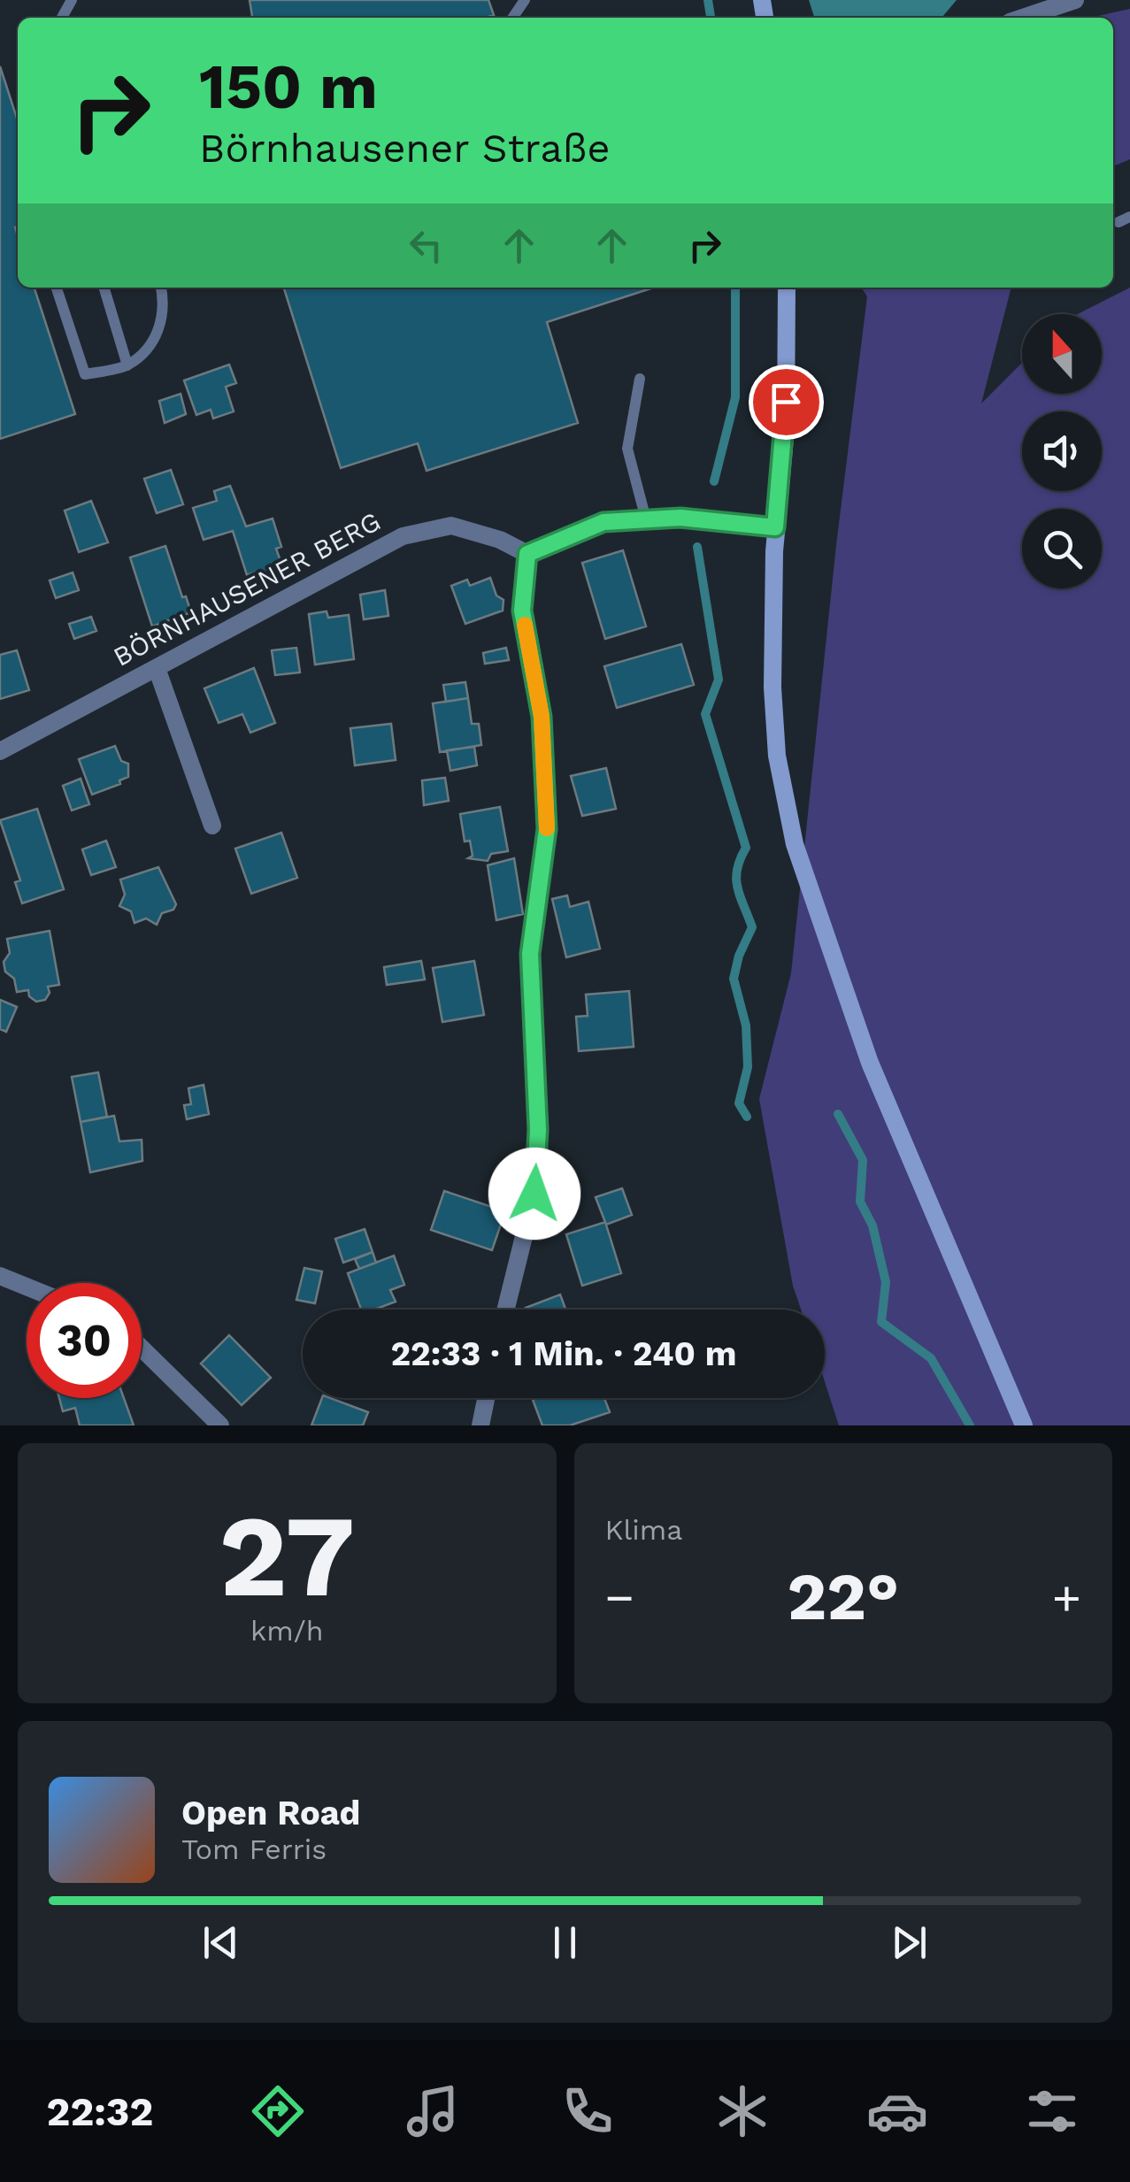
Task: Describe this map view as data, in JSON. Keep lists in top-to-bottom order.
{
  "streets": {
    "street": ["BÖRNHAUSENER BERG"]
  },
  "north": "top",
  "page": {
    "turn": ["150 m", "Börnhausener Straße"],
    "limit": "30",
    "trip": "22:33 · 1 Min. · 240 m",
    "tile": [
      ["27", "km/h"],
      "Klima"
    ],
    "heat": ["−", "22°", "+"],
    "song": ["Open Road", "Tom Ferris"],
    "tabs": "22:32"
  }
}
